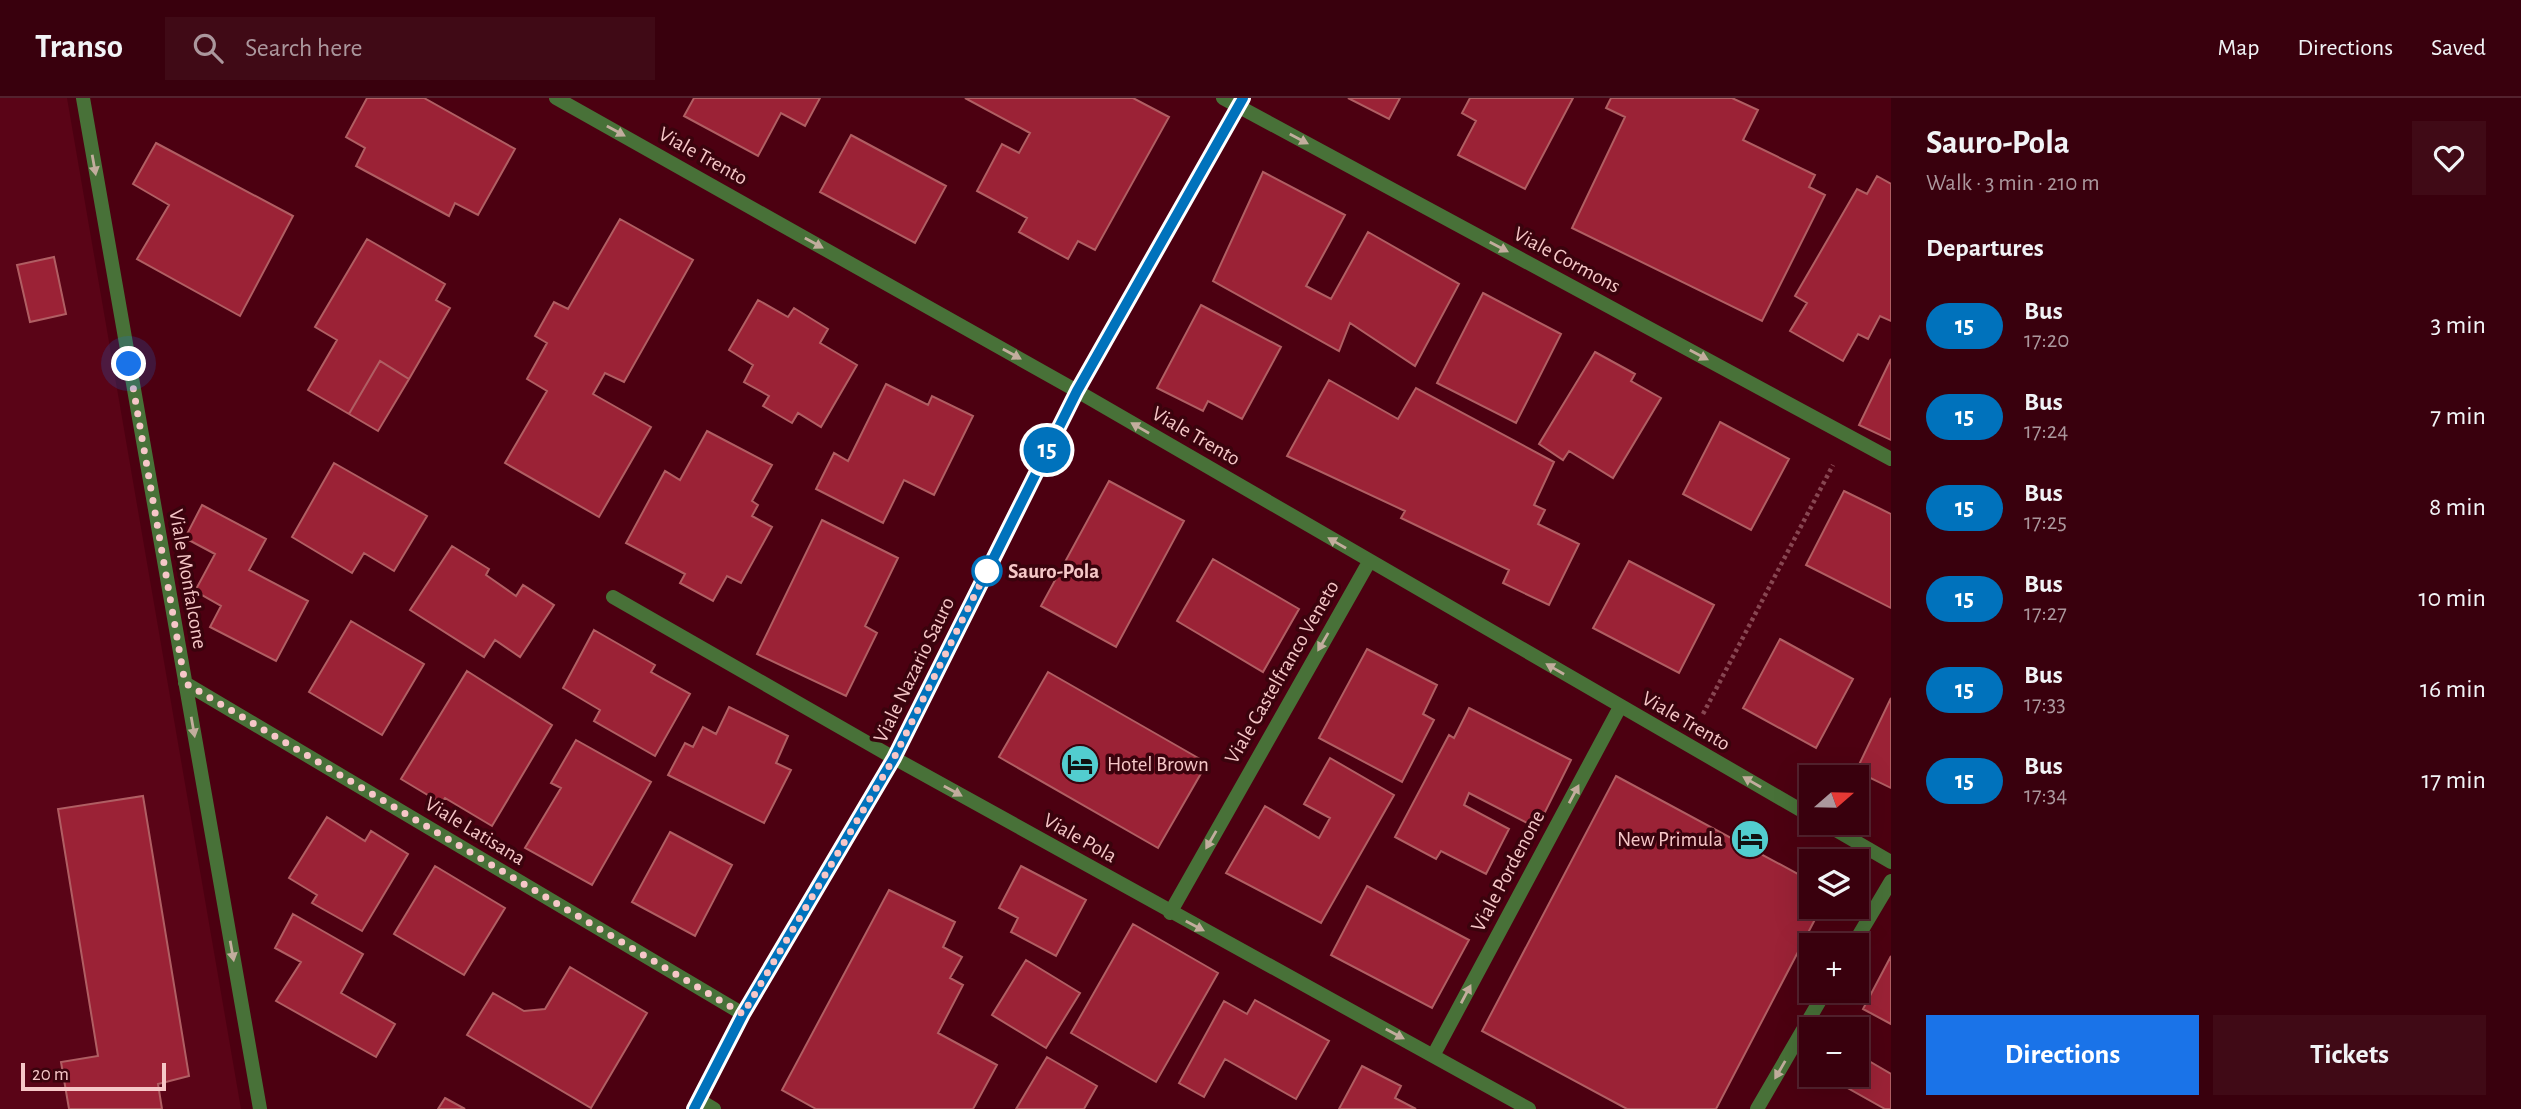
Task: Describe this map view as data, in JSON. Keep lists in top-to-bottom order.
{
  "streets": {
    "street": [
      "Viale Trento",
      "Viale Cormons",
      "Viale Monfalcone",
      "Viale Nazario Sauro",
      "Viale Castelfranco Veneto",
      "Viale Latisana",
      "Viale Pola",
      "Viale Pordenone"
    ]
  },
  "crossings": [
    ["Viale Trento", "Viale Nazario Sauro"],
    ["Viale Trento", "Viale Castelfranco Veneto"],
    ["Viale Trento", "Viale Pordenone"],
    ["Viale Cormons", "Viale Nazario Sauro"],
    ["Viale Monfalcone", "Viale Latisana"],
    ["Viale Nazario Sauro", "Viale Latisana"],
    ["Viale Nazario Sauro", "Viale Pola"],
    ["Viale Castelfranco Veneto", "Viale Pola"],
    ["Viale Pola", "Viale Pordenone"]
  ],
  "one_way": [
    "Viale Cormons",
    "Viale Monfalcone",
    "Viale Castelfranco Veneto",
    "Viale Pola",
    "Viale Pordenone"
  ],
  "places": {
    "other": ["Sauro-Pola"],
    "hotel": ["Hotel Brown", "New Primula"]
  },
  "lines": ["bus line 15"],
  "scale_bar": "20 m",
  "north": "right",
  "page": {
    "header": "Transo",
    "search": "Search here",
    "nav": ["Map", "Directions", "Saved"],
    "on_map": "15",
    "heading": [
      ["Sauro-Pola", "Walk · 3 min · 210 m"],
      "Departures"
    ],
    "list": [
      {
        "mark": "15",
        "name": "Bus",
        "note": "17:20",
        "value": "3 min"
      },
      {
        "mark": "15",
        "name": "Bus",
        "note": "17:24",
        "value": "7 min"
      },
      {
        "mark": "15",
        "name": "Bus",
        "note": "17:25",
        "value": "8 min"
      },
      {
        "mark": "15",
        "name": "Bus",
        "note": "17:27",
        "value": "10 min"
      },
      {
        "mark": "15",
        "name": "Bus",
        "note": "17:33",
        "value": "16 min"
      },
      {
        "mark": "15",
        "name": "Bus",
        "note": "17:34",
        "value": "17 min"
      }
    ],
    "map_buttons": ["+", "−"],
    "buttons": ["Directions", "Tickets"],
    "scale": "20 m"
  }
}
